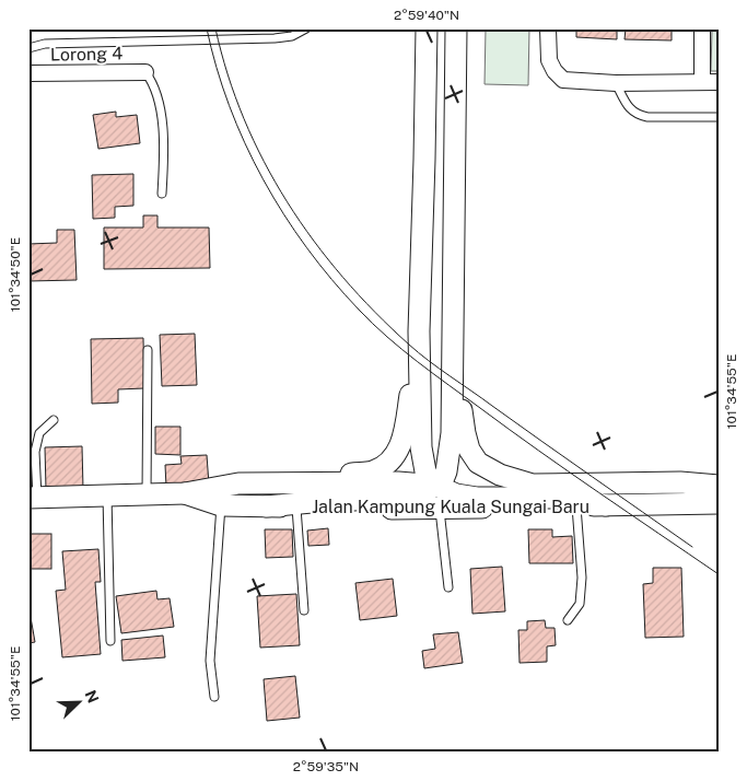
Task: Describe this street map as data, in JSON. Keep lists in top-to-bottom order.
{
  "streets": {
    "street": ["Lorong 4", "Jalan Kampung Kuala Sungai Baru"]
  },
  "north": "top right",
  "coordinates": [
    "2°59'40\"N",
    "101°34'50\"E",
    "101°34'55\"E",
    "2°59'35\"N"
  ]
}
